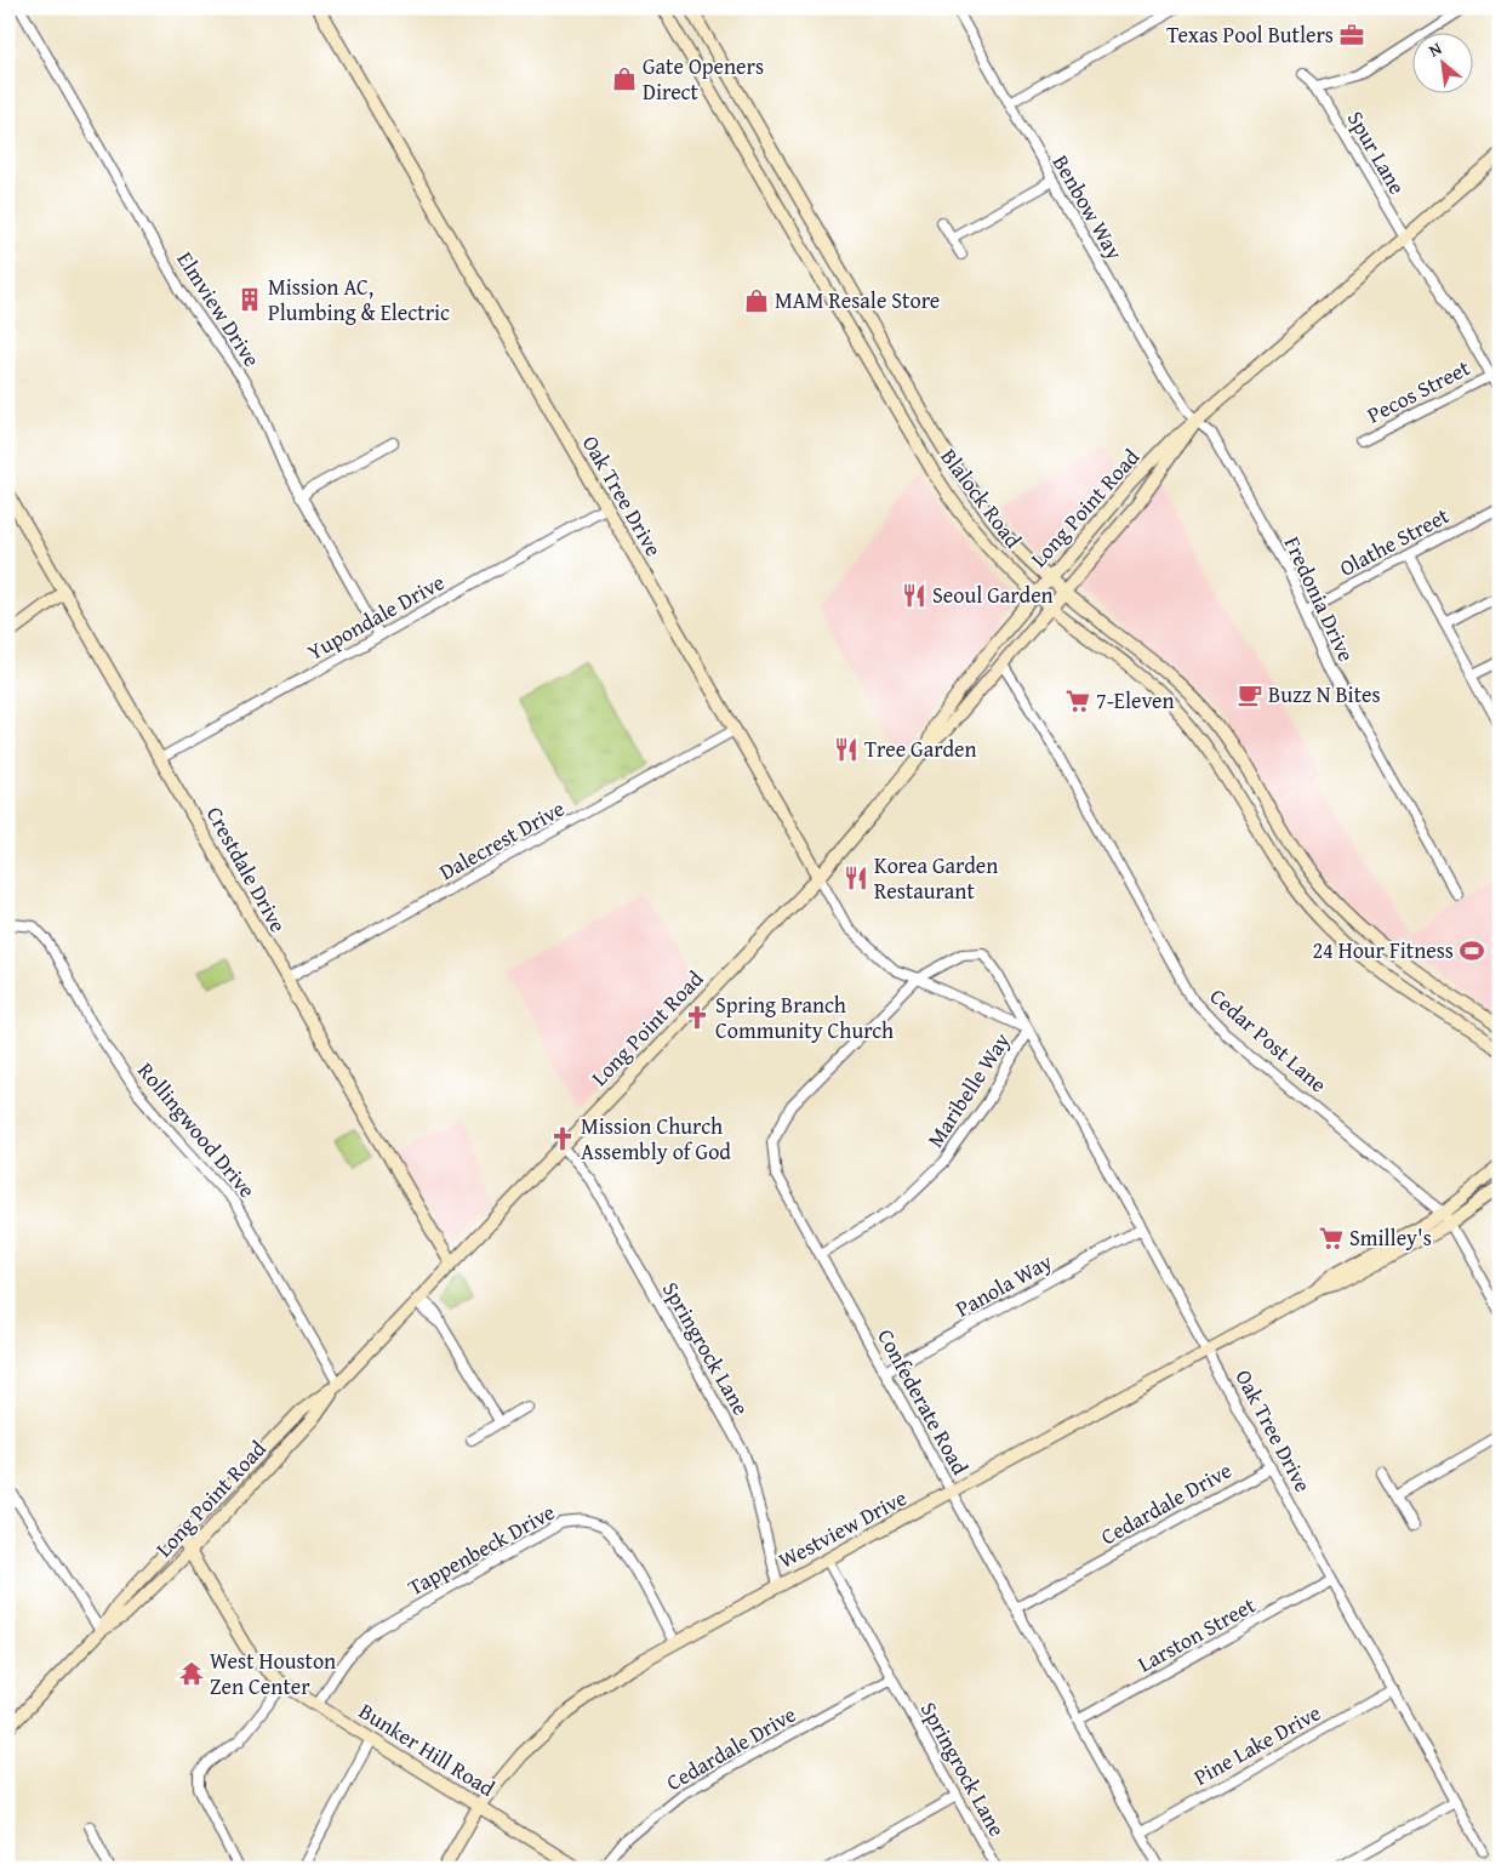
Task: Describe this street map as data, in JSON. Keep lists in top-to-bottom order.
{
  "streets": {
    "main road": [
      "Oak Tree Drive",
      "Blalock Road",
      "Long Point Road",
      "Crestdale Drive",
      "Westview Drive",
      "Bunker Hill Road"
    ],
    "street": [
      "Spur Lane",
      "Benbow Way",
      "Elmview Drive",
      "Pecos Street",
      "Olathe Street",
      "Fredonia Drive",
      "Yupondale Drive",
      "Dalecrest Drive",
      "Cedar Post Lane",
      "Maribelle Way",
      "Rollingwood Drive",
      "Panola Way",
      "Springrock Lane",
      "Confederate Road",
      "Cedardale Drive",
      "Tappenbeck Drive",
      "Larston Street",
      "Pine Lake Drive"
    ]
  },
  "crossings": [
    ["Spur Lane", "Pecos Street"],
    ["Spur Lane", "Long Point Road"],
    ["Benbow Way", "Long Point Road"],
    ["Benbow Way", "Fredonia Drive"],
    ["Elmview Drive", "Yupondale Drive"],
    ["Oak Tree Drive", "Long Point Road"],
    ["Oak Tree Drive", "Yupondale Drive"],
    ["Oak Tree Drive", "Dalecrest Drive"],
    ["Oak Tree Drive", "Maribelle Way"],
    ["Oak Tree Drive", "Panola Way"],
    ["Oak Tree Drive", "Confederate Road"],
    ["Oak Tree Drive", "Cedardale Drive"],
    ["Oak Tree Drive", "Westview Drive"],
    ["Oak Tree Drive", "Larston Street"],
    ["Oak Tree Drive", "Pine Lake Drive"],
    ["Blalock Road", "Long Point Road"],
    ["Long Point Road", "Fredonia Drive"],
    ["Long Point Road", "Crestdale Drive"],
    ["Long Point Road", "Cedar Post Lane"],
    ["Long Point Road", "Rollingwood Drive"],
    ["Long Point Road", "Springrock Lane"],
    ["Long Point Road", "Bunker Hill Road"],
    ["Olathe Street", "Fredonia Drive"],
    ["Yupondale Drive", "Crestdale Drive"],
    ["Dalecrest Drive", "Crestdale Drive"],
    ["Cedar Post Lane", "Westview Drive"],
    ["Maribelle Way", "Confederate Road"],
    ["Panola Way", "Confederate Road"],
    ["Springrock Lane", "Cedardale Drive"],
    ["Springrock Lane", "Westview Drive"],
    ["Confederate Road", "Cedardale Drive"],
    ["Confederate Road", "Westview Drive"],
    ["Confederate Road", "Larston Street"],
    ["Confederate Road", "Pine Lake Drive"],
    ["Westview Drive", "Tappenbeck Drive"],
    ["Westview Drive", "Bunker Hill Road"],
    ["Tappenbeck Drive", "Bunker Hill Road"]
  ],
  "places": {
    "office": ["Texas Pool Butlers"],
    "shop": ["Gate Openers Direct", "MAM Resale Store"],
    "building": ["Mission AC, Plumbing & Electric"],
    "restaurant": ["Seoul Garden", "Tree Garden", "Korea Garden Restaurant"],
    "cafe": ["Buzz N Bites"],
    "supermarket": ["7-Eleven", "Smilley's"],
    "sports": ["24 Hour Fitness"],
    "church": ["Spring Branch Community Church", "Mission Church Assembly of God"],
    "temple": ["West Houston Zen Center"]
  },
  "north": "top left"
}
